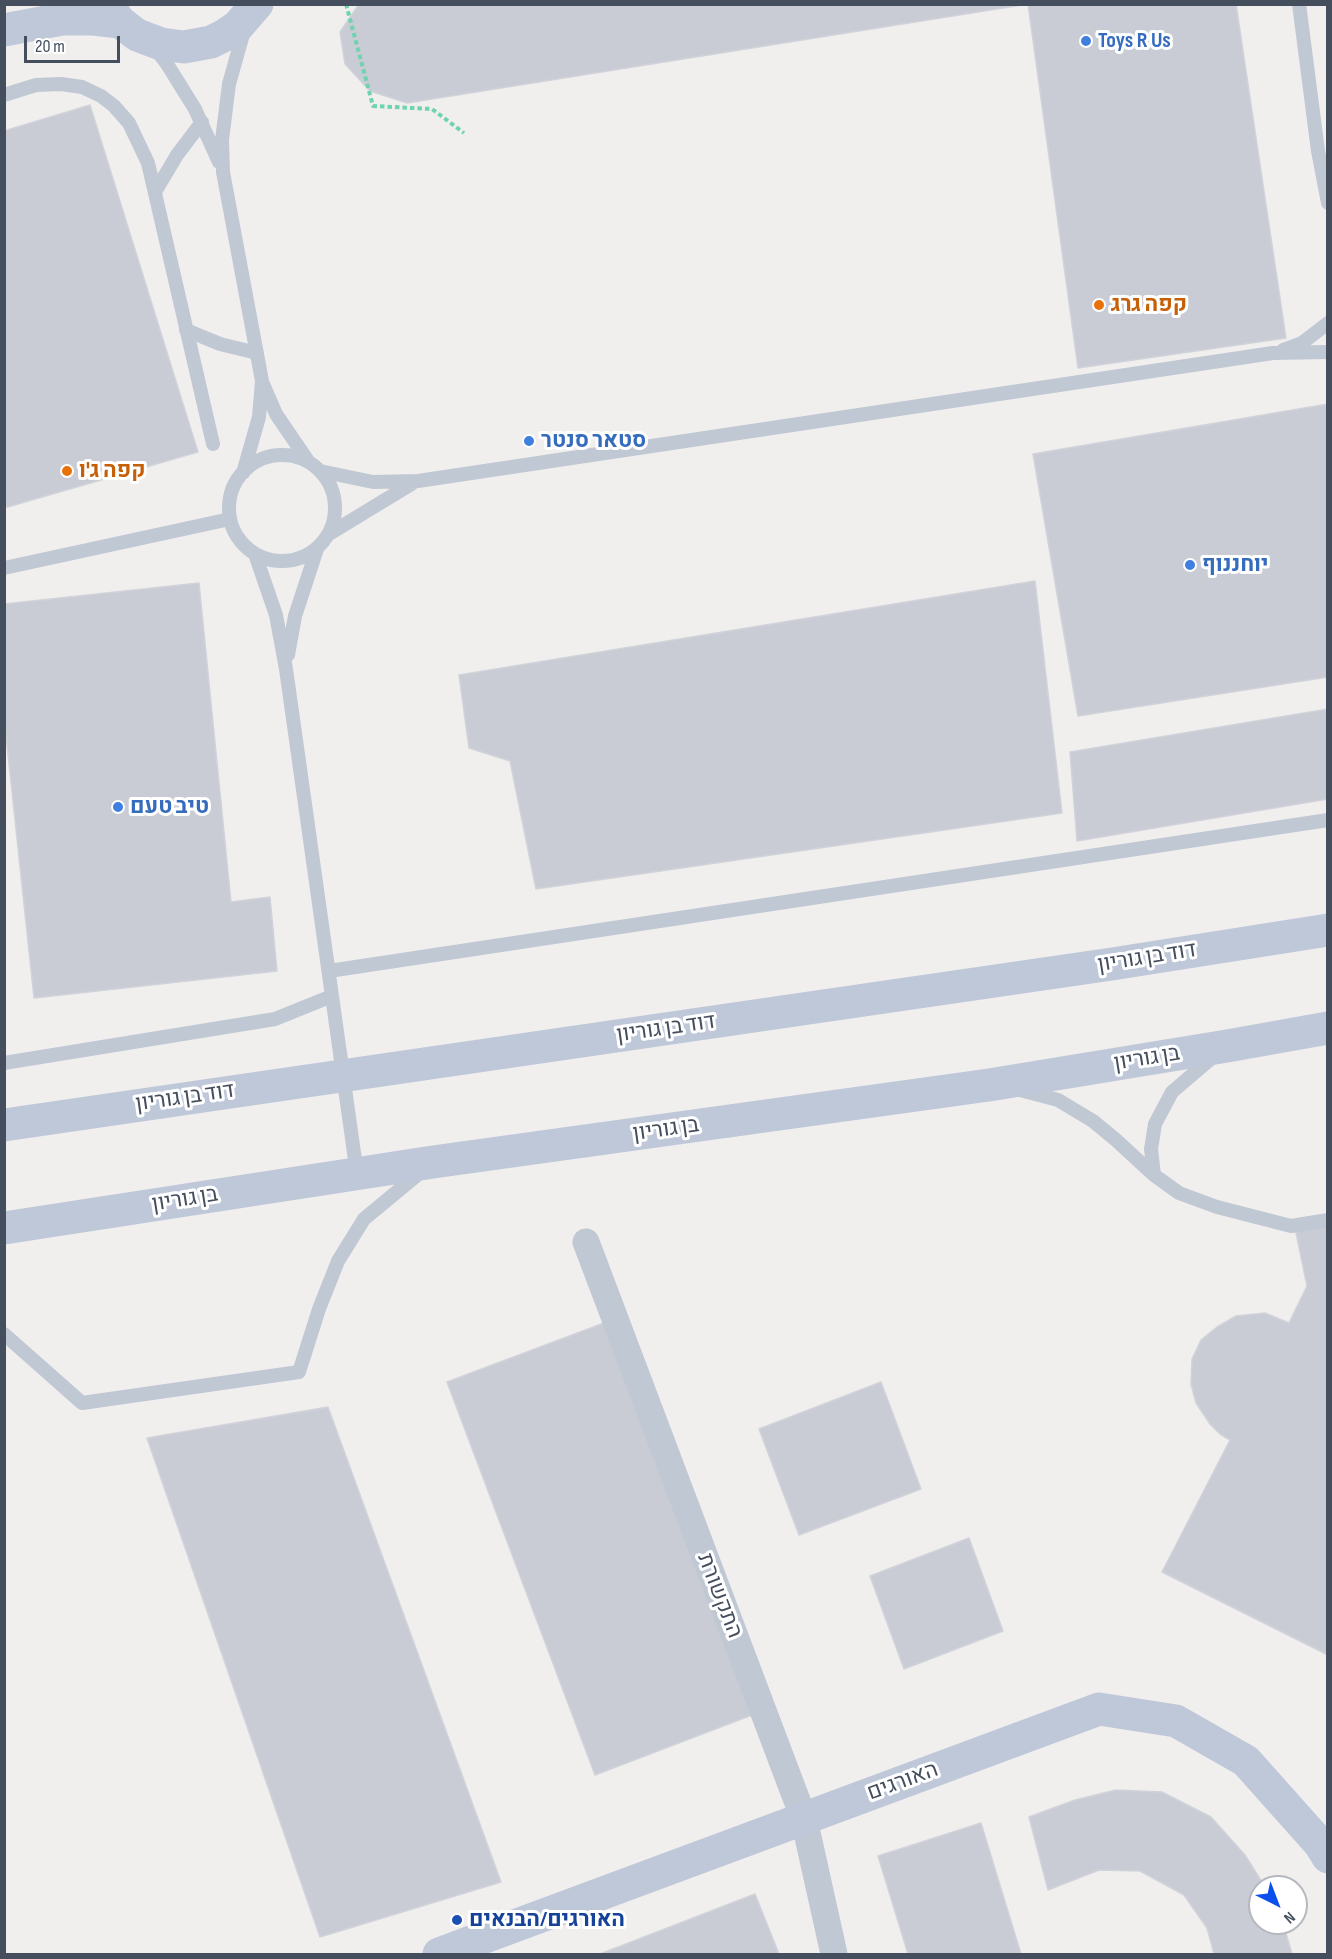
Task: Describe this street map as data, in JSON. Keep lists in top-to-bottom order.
{
  "streets": {
    "main road": ["דוד בן גוריון", "בן גוריון", "האורגים"],
    "street": ["התקשורת"]
  },
  "crossings": [
    ["התקשורת", "האורגים"]
  ],
  "places": [
    "Toys R Us",
    "קפה גרג",
    "סטאר סנטר",
    "קפה ג'ו",
    "יוחננוף",
    "טיב טעם",
    "האורגים/הבנאים"
  ],
  "scale_bar": "20 m",
  "north": "bottom right"
}
